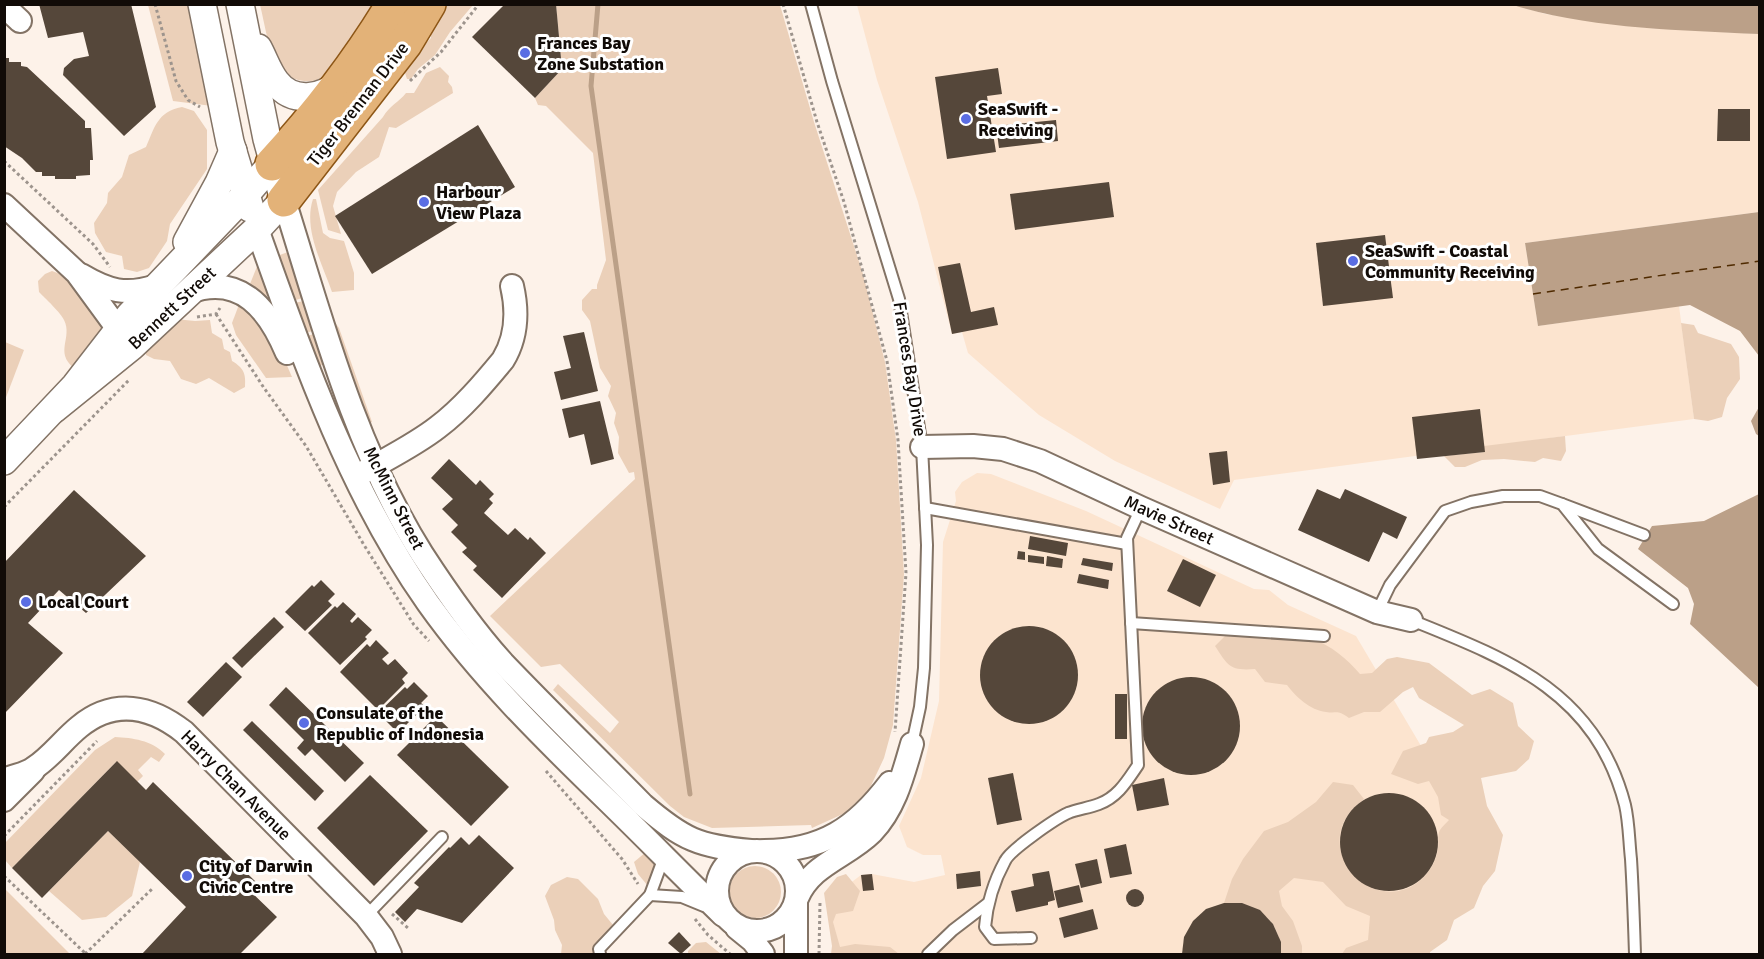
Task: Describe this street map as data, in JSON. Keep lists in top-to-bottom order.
{
  "streets": {
    "main road": ["Tiger Brennan Drive"],
    "street": [
      "Bennett Street",
      "Frances Bay Drive",
      "McMinn Street",
      "Mavie Street",
      "Harry Chan Avenue"
    ]
  },
  "crossings": [
    ["Tiger Brennan Drive", "Bennett Street"],
    ["Tiger Brennan Drive", "McMinn Street"],
    ["Bennett Street", "McMinn Street"],
    ["Frances Bay Drive", "McMinn Street"],
    ["Frances Bay Drive", "Mavie Street"]
  ],
  "places": [
    "Frances Bay Zone Substation",
    "SeaSwift - Receiving",
    "Harbour View Plaza",
    "SeaSwift - Coastal Community Receiving",
    "Local Court",
    "Consulate of the Republic of Indonesia",
    "City of Darwin Civic Centre"
  ]
}
